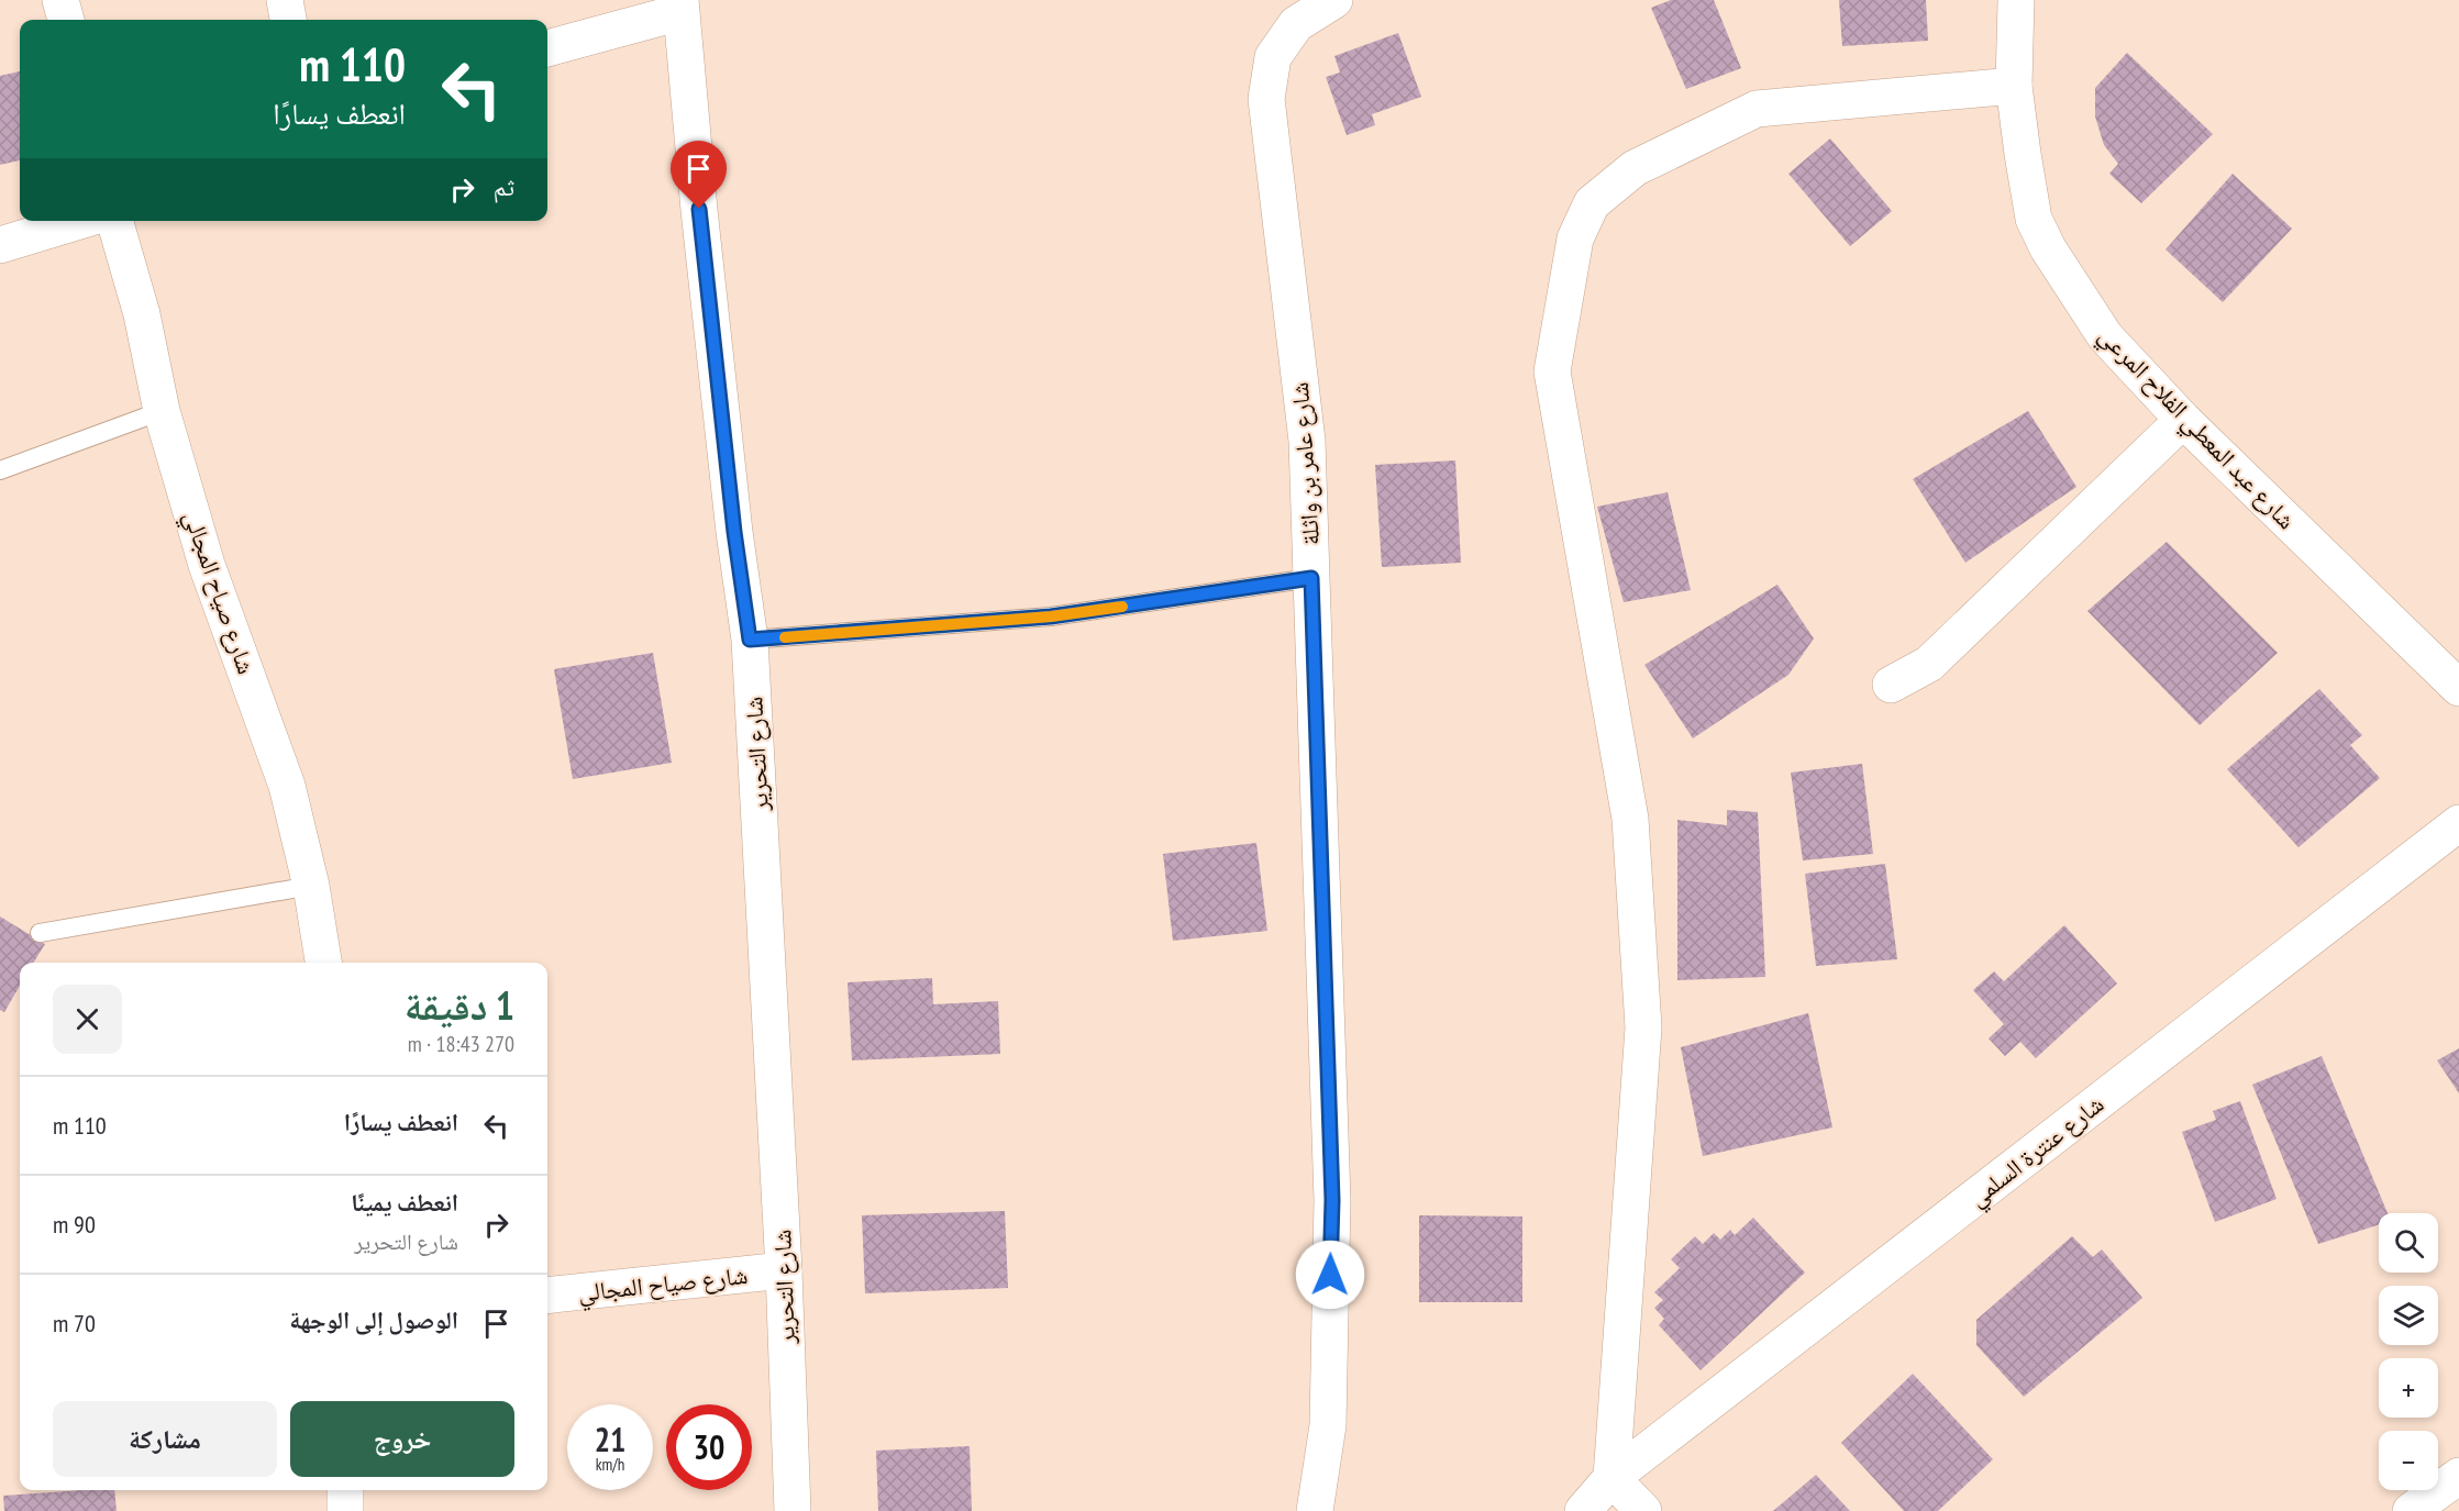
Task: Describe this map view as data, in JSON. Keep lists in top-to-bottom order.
{
  "streets": {
    "street": [
      "شارع عبد المعطي الفلاح المرعي",
      "شارع عامر بن واثلة",
      "شارع صياح المجالي",
      "شارع التحرير",
      "شارع عنترة السلمي"
    ]
  },
  "crossings": [
    ["شارع صياح المجالي", "شارع التحرير"]
  ],
  "page": {
    "turn": ["110 m", "انعطف يسارًا"],
    "then": "ثم",
    "heading": ["1 دقيقة", "270 m · 18:43"],
    "list": [
      {
        "name": "انعطف يسارًا",
        "value": "110 m"
      },
      {
        "name": "انعطف يمينًا",
        "note": "شارع التحرير",
        "value": "90 m"
      },
      {
        "name": "الوصول إلى الوجهة",
        "value": "70 m"
      }
    ],
    "map_buttons": ["+", "−"],
    "buttons": ["خروج", "مشاركة"],
    "speed": "21 km/h",
    "limit": "30"
  }
}
